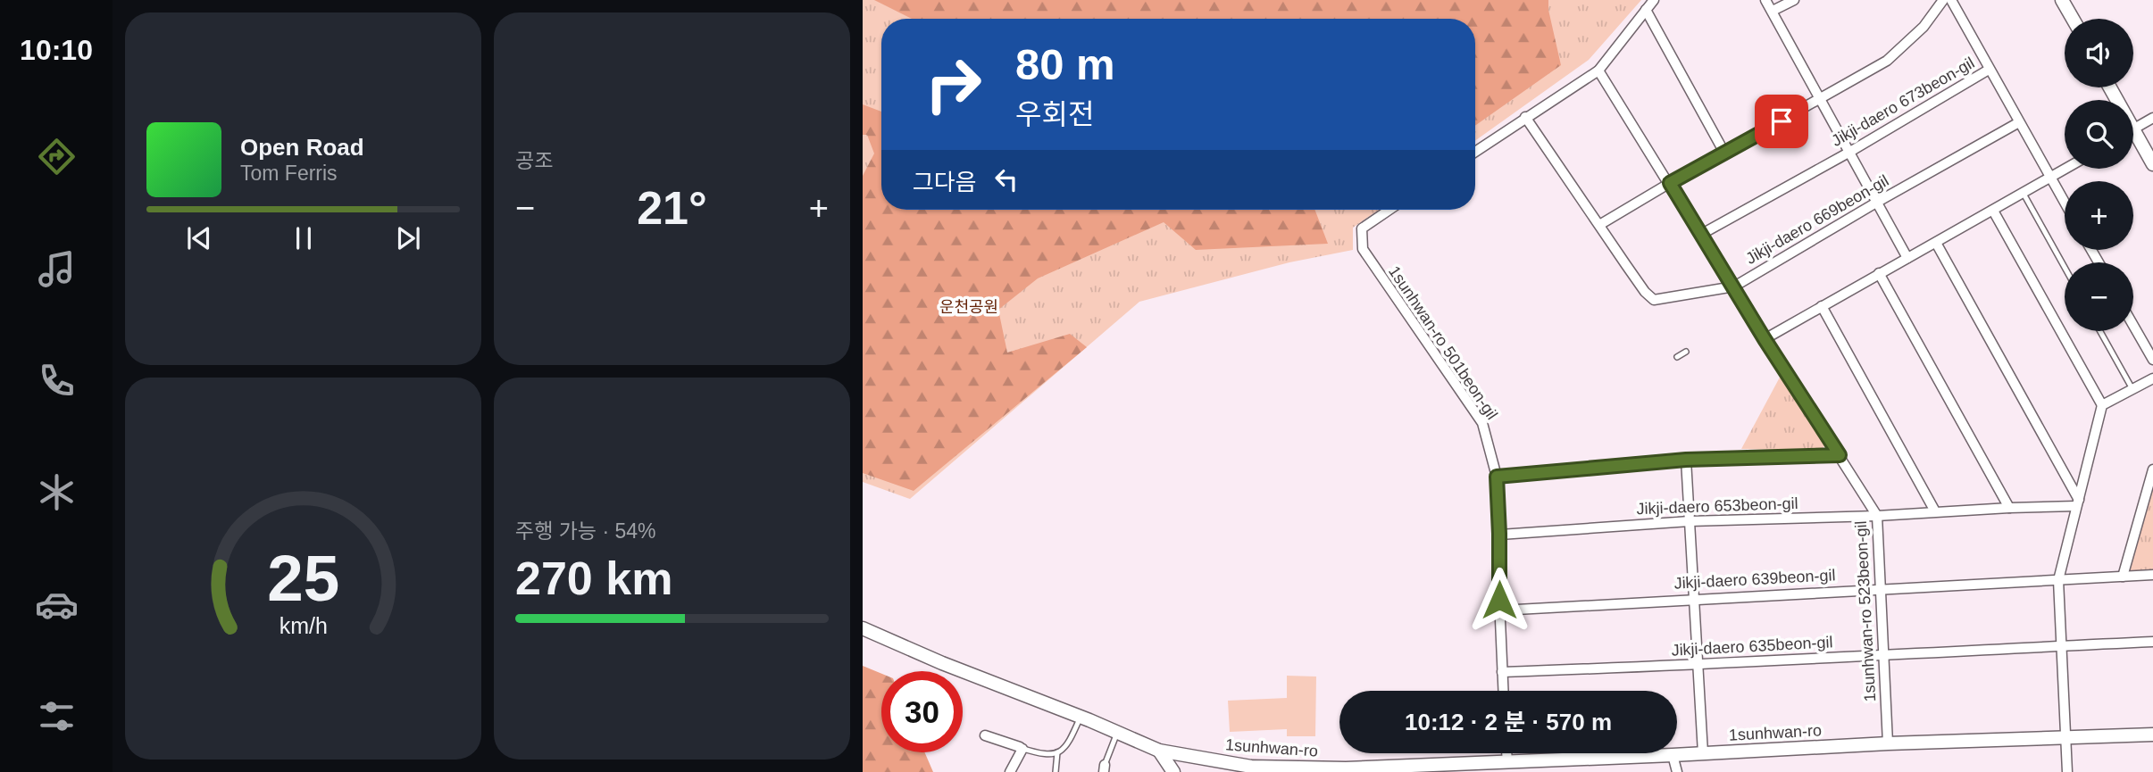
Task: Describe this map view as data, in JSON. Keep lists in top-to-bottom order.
{
  "streets": {
    "street": [
      "Jikji-daero 673beon-gil",
      "Jikji-daero 669beon-gil",
      "1sunhwan-ro 501beon-gil",
      "Jikji-daero 653beon-gil",
      "Jikji-daero 639beon-gil",
      "1sunhwan-ro 523beon-gil",
      "Jikji-daero 635beon-gil",
      "1sunhwan-ro"
    ]
  },
  "crossings": [
    ["Jikji-daero 673beon-gil", "1sunhwan-ro 523beon-gil"],
    ["Jikji-daero 669beon-gil", "1sunhwan-ro 523beon-gil"],
    ["1sunhwan-ro 501beon-gil", "Jikji-daero 653beon-gil"],
    ["1sunhwan-ro 501beon-gil", "Jikji-daero 639beon-gil"],
    ["1sunhwan-ro 501beon-gil", "Jikji-daero 635beon-gil"],
    ["Jikji-daero 653beon-gil", "1sunhwan-ro 523beon-gil"],
    ["Jikji-daero 639beon-gil", "1sunhwan-ro 523beon-gil"],
    ["1sunhwan-ro 523beon-gil", "Jikji-daero 635beon-gil"],
    ["1sunhwan-ro 523beon-gil", "1sunhwan-ro"]
  ],
  "parks": ["운천공원"],
  "page": {
    "tabs": "10:10",
    "tile": [
      "공조",
      ["주행 가능 · 54%", "270 km"]
    ],
    "map_buttons": ["+", "−"],
    "turn": ["80 m", "우회전"],
    "song": ["Open Road", "Tom Ferris"],
    "then": "그다음",
    "heat": ["−", "21°", "+"],
    "limit": "30",
    "trip": "10:12 · 2 분 · 570 m",
    "gauge": ["25", "km/h"]
  }
}
